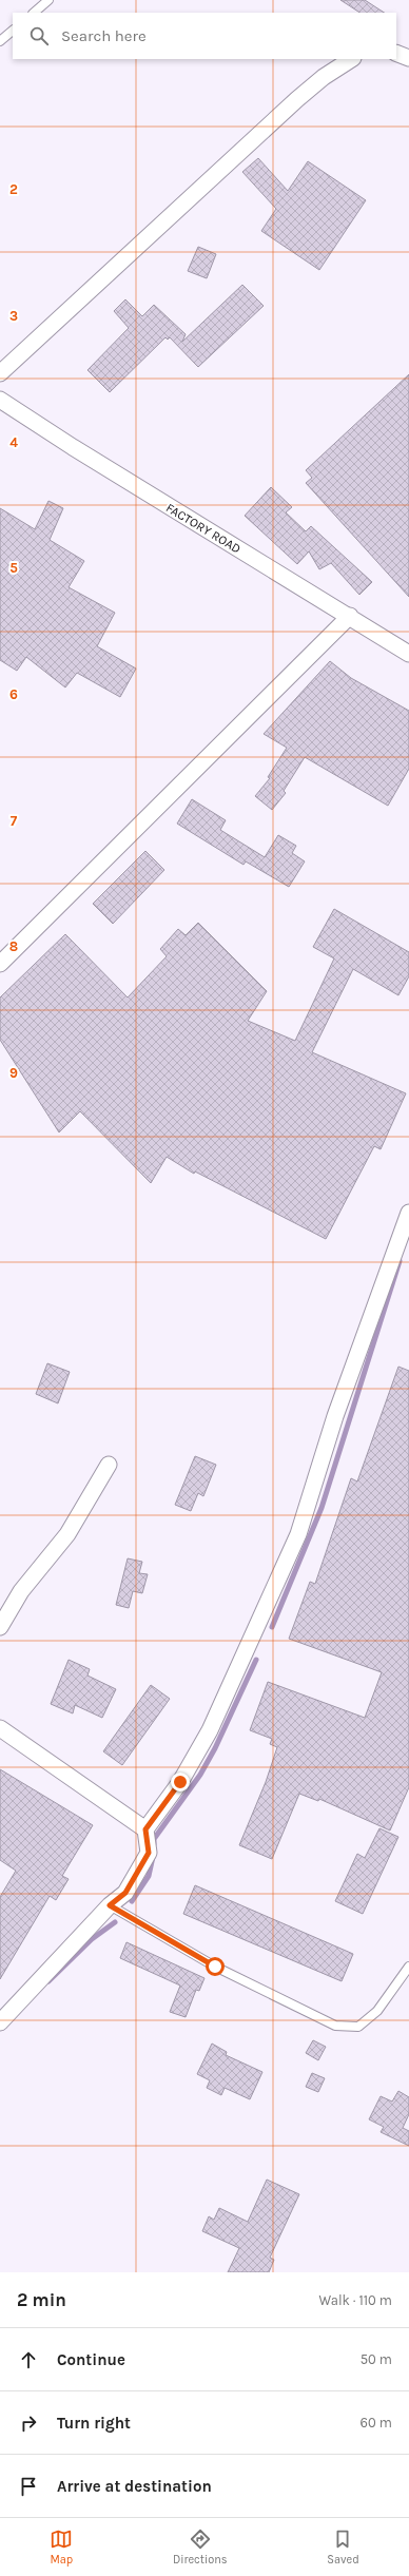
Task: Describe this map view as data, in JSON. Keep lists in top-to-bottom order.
{
  "streets": {
    "street": ["FACTORY ROAD"]
  },
  "page": {
    "search": "Search here",
    "heading": ["2 min", "Walk · 110 m"],
    "list": [
      ["Continue", "50 m"],
      ["Turn right", "60 m"],
      "Arrive at destination"
    ],
    "nav": ["Map", "Directions", "Saved"]
  },
  "grid": {
    "rows": [
      "2",
      "3",
      "4",
      "5",
      "6",
      "7",
      "8",
      "9"
    ]
  }
}
